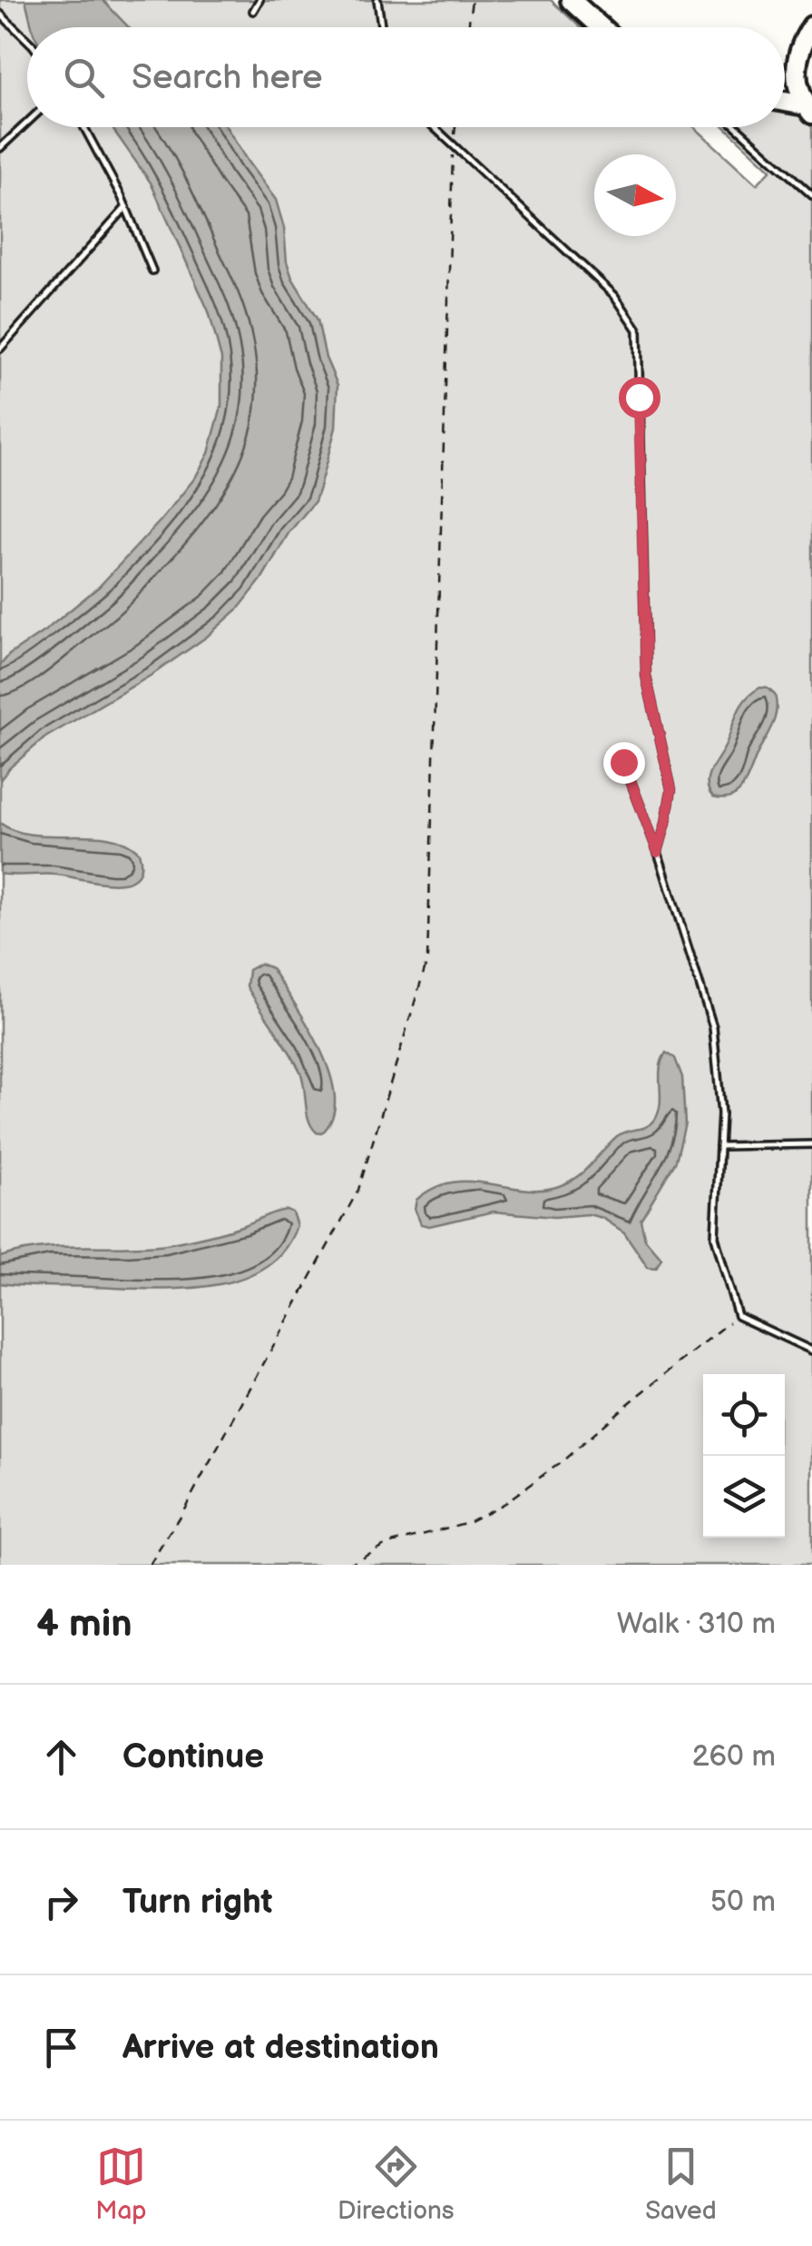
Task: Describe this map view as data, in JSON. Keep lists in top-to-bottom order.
{
  "north": "right",
  "page": {
    "search": "Search here",
    "heading": ["4 min", "Walk · 310 m"],
    "list": [
      ["Continue", "260 m"],
      ["Turn right", "50 m"],
      "Arrive at destination"
    ],
    "nav": ["Map", "Directions", "Saved"]
  }
}
